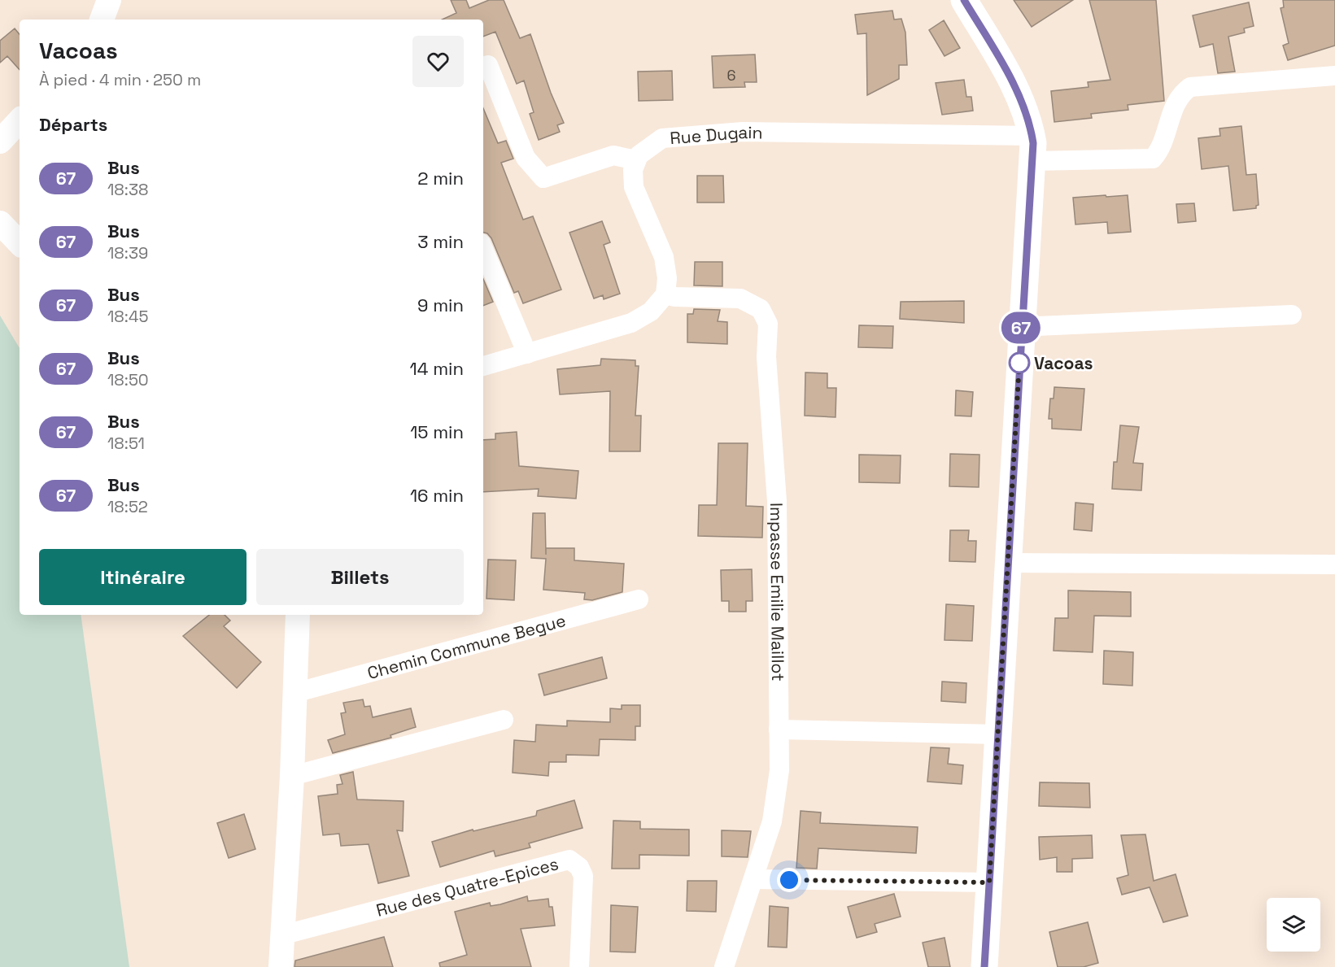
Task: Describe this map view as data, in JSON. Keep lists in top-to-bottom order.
{
  "streets": {
    "street": [
      "Rue Dugain",
      "Impasse Emilie Maillot",
      "Chemin Commune Begue",
      "Rue des Quatre-Epices"
    ]
  },
  "places": ["Vacoas"],
  "lines": ["bus line 67"],
  "house_numbers": ["6"],
  "page": {
    "on_map": "67",
    "heading": [
      ["Vacoas", "À pied · 4 min · 250 m"],
      "Départs"
    ],
    "list": [
      {
        "mark": "67",
        "name": "Bus",
        "note": "18:38",
        "value": "2 min"
      },
      {
        "mark": "67",
        "name": "Bus",
        "note": "18:39",
        "value": "3 min"
      },
      {
        "mark": "67",
        "name": "Bus",
        "note": "18:45",
        "value": "9 min"
      },
      {
        "mark": "67",
        "name": "Bus",
        "note": "18:50",
        "value": "14 min"
      },
      {
        "mark": "67",
        "name": "Bus",
        "note": "18:51",
        "value": "15 min"
      },
      {
        "mark": "67",
        "name": "Bus",
        "note": "18:52",
        "value": "16 min"
      }
    ],
    "buttons": ["Itinéraire", "Billets"]
  }
}
